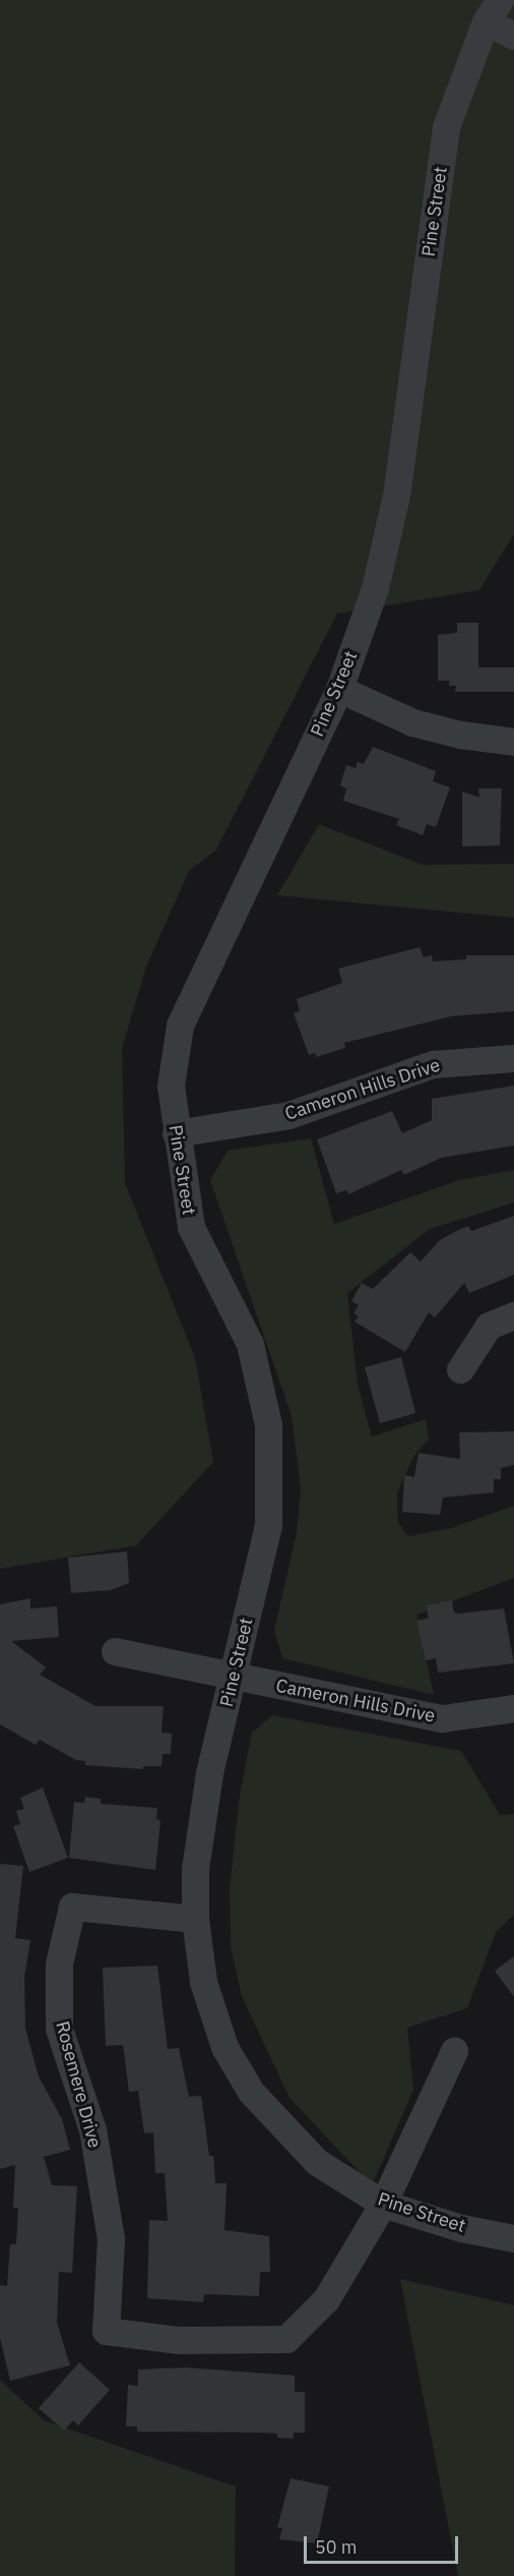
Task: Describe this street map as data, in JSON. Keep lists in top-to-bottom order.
{
  "streets": {
    "street": ["Pine Street", "Cameron Hills Drive", "Rosemere Drive"]
  },
  "crossings": [
    ["Pine Street", "Cameron Hills Drive"],
    ["Pine Street", "Rosemere Drive"]
  ],
  "scale_bar": "50 m"
}
